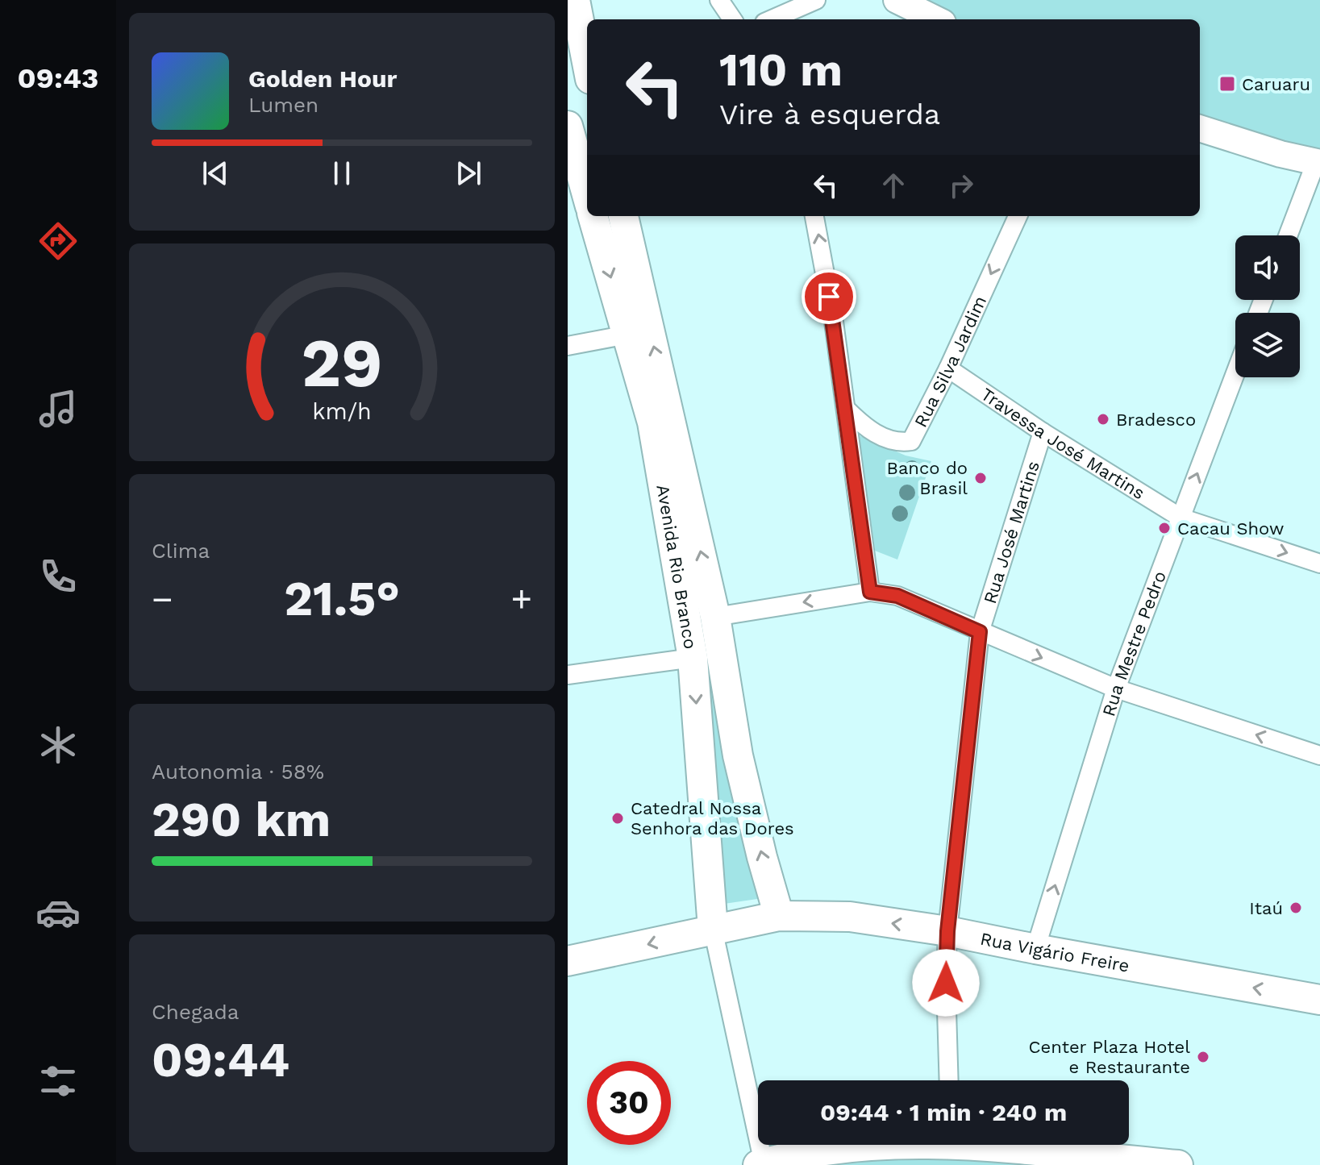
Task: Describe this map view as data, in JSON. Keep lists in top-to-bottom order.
{
  "streets": {
    "main road": ["Avenida Rio Branco", "Rua Vigário Freire"],
    "street": [
      "Rua Silva Jardim",
      "Travessa José Martins",
      "Rua José Martins",
      "Rua Mestre Pedro"
    ]
  },
  "crossings": [
    ["Rua Silva Jardim", "Travessa José Martins"],
    ["Travessa José Martins", "Rua José Martins"],
    ["Travessa José Martins", "Rua Mestre Pedro"],
    ["Rua José Martins", "Rua Vigário Freire"],
    ["Avenida Rio Branco", "Rua Vigário Freire"],
    ["Rua Mestre Pedro", "Rua Vigário Freire"]
  ],
  "one_way": ["Rua Silva Jardim", "Rua Mestre Pedro"],
  "places": {
    "transit": ["Caruaru"],
    "other": [
      "Bradesco",
      "Banco do Brasil",
      "Cacau Show",
      "Catedral Nossa Senhora das Dores",
      "Itaú",
      "Center Plaza Hotel e Restaurante"
    ]
  },
  "page": {
    "tabs": "09:43",
    "turn": ["110 m", "Vire à esquerda"],
    "song": ["Golden Hour", "Lumen"],
    "tile": [
      "Clima",
      ["Autonomia · 58%", "290 km"],
      ["Chegada", "09:44"]
    ],
    "heat": ["−", "21.5°", "+"],
    "limit": "30",
    "trip": "09:44 · 1 min · 240 m",
    "gauge": ["29", "km/h"]
  }
}
